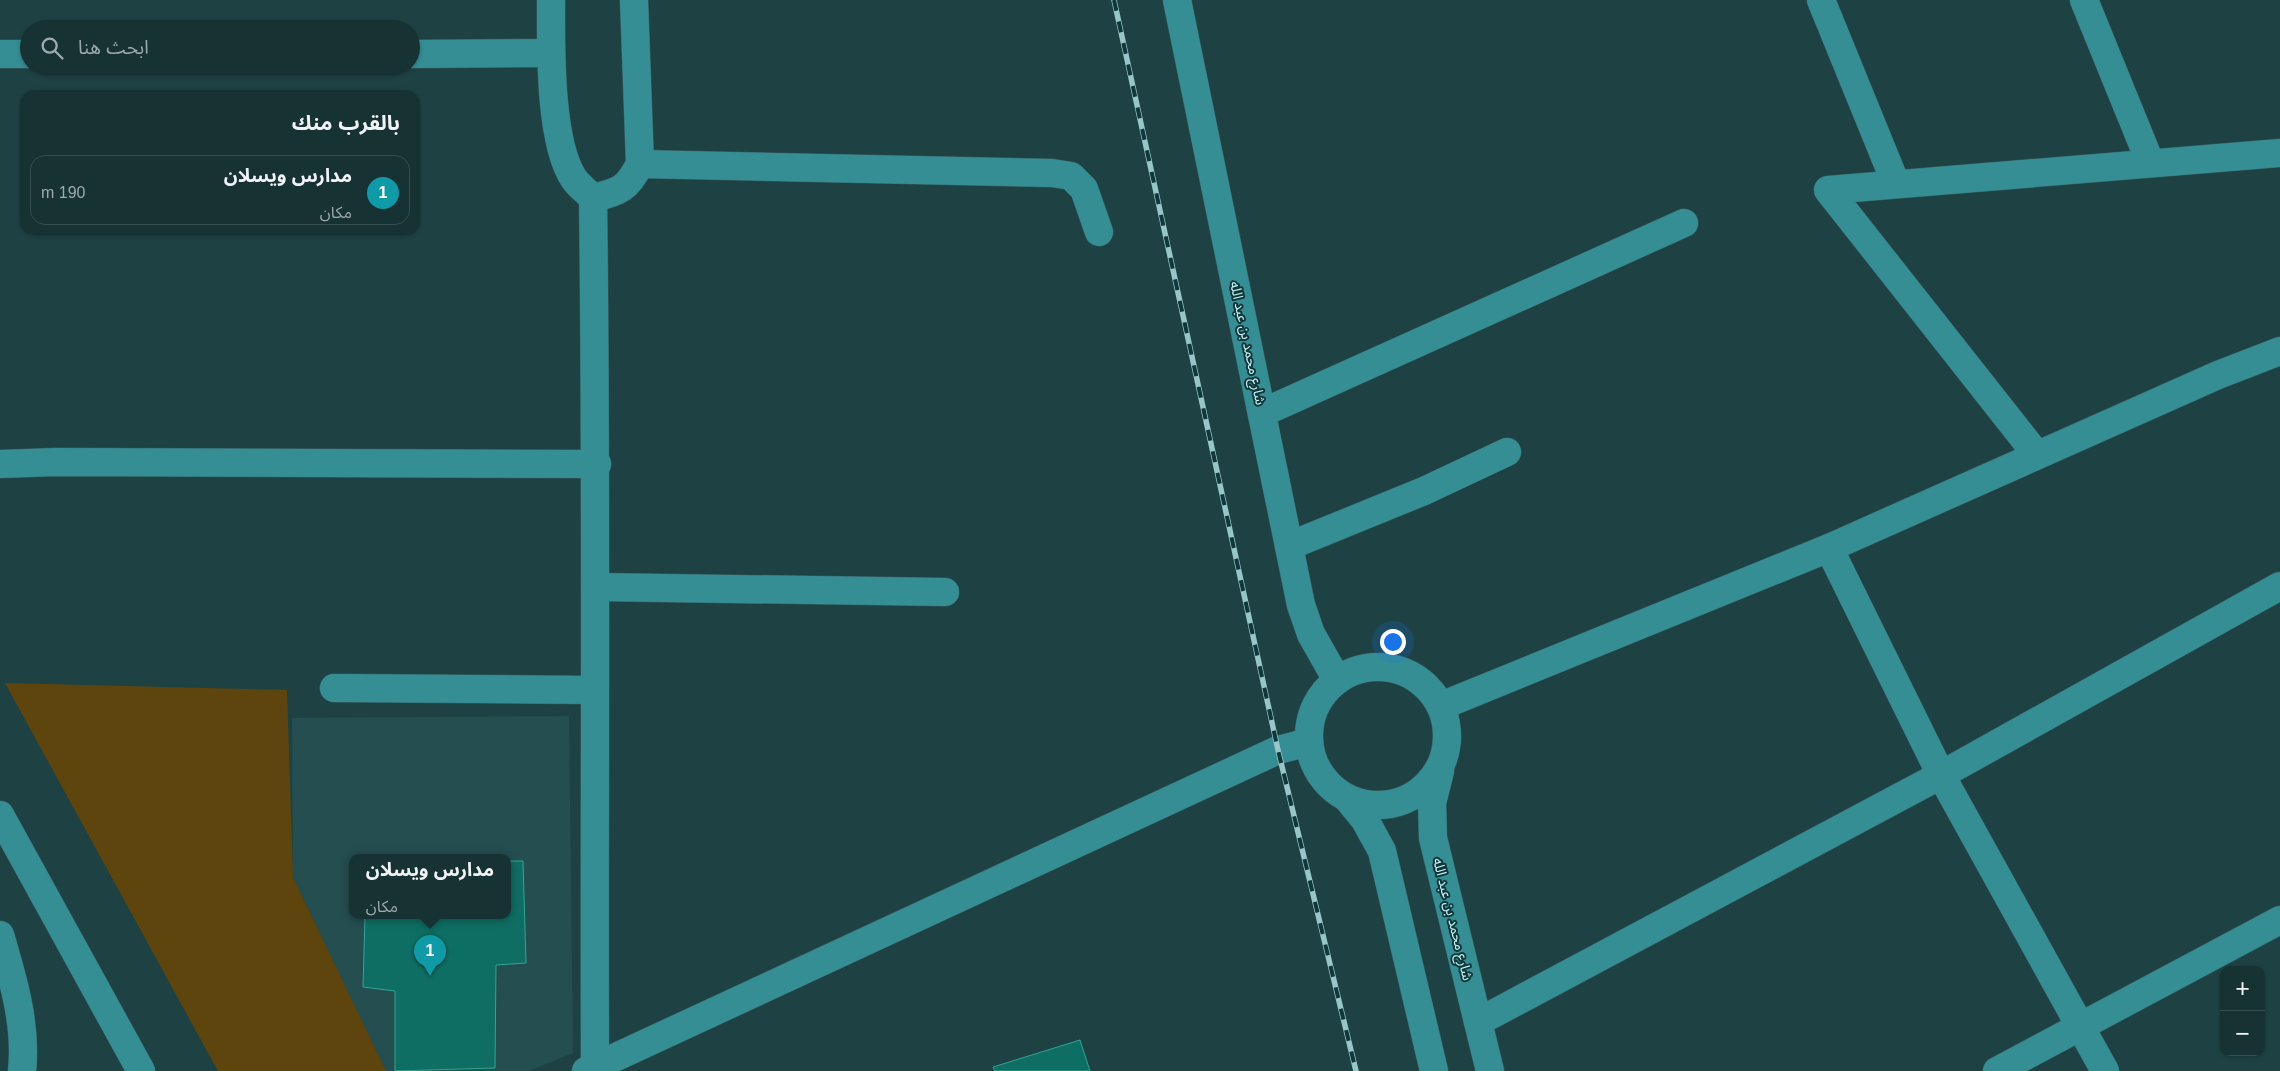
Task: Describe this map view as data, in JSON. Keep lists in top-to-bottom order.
{
  "streets": {
    "street": ["شارع محمد بن عبد الله"]
  },
  "page": {
    "search": "ابحث هنا",
    "heading": "بالقرب منك",
    "list": [
      {
        "mark": "1",
        "name": "مدارس ويسلان",
        "note": "مكان",
        "value": "190 m"
      }
    ],
    "popup": ["مدارس ويسلان", "مكان"],
    "pins": "1",
    "map_buttons": ["+", "−"]
  }
}
